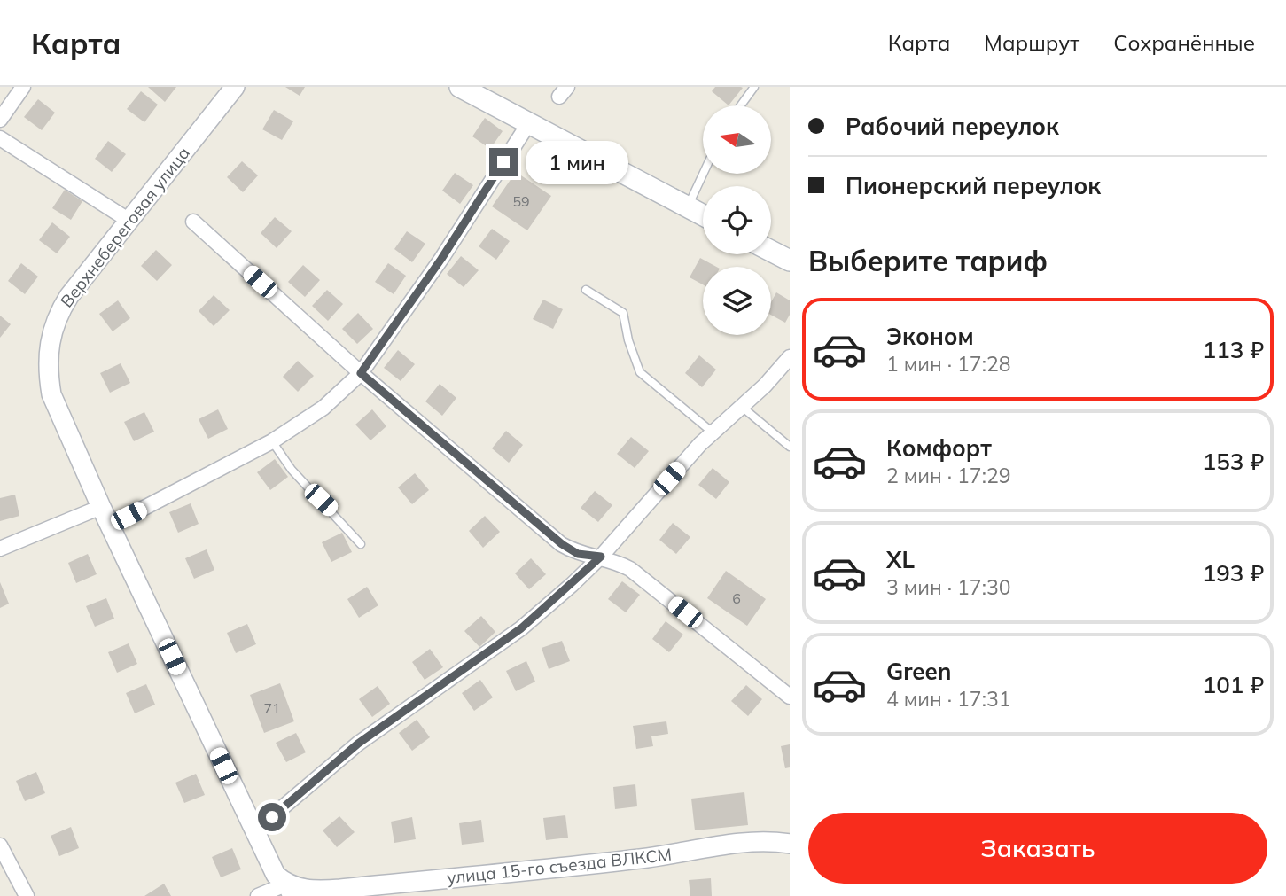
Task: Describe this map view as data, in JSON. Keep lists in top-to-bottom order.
{
  "streets": {
    "street": ["Верхнебереговая улица", "улица 15-го съезда ВЛКСМ"]
  },
  "crossings": [
    ["Верхнебереговая улица", "улица 15-го съезда ВЛКСМ"]
  ],
  "house_numbers": ["59", "6", "71"],
  "north": "left",
  "page": {
    "header": "Карта",
    "nav": ["Карта", "Маршрут", "Сохранённые"],
    "banner": ["Рабочий переулок", "Пионерский переулок"],
    "bubble": "1 мин",
    "heading": "Выберите тариф",
    "list": [
      {
        "name": "Эконом",
        "note": "1 мин · 17:28",
        "value": "113 ₽"
      },
      {
        "name": "Комфорт",
        "note": "2 мин · 17:29",
        "value": "153 ₽"
      },
      {
        "name": "XL",
        "note": "3 мин · 17:30",
        "value": "193 ₽"
      },
      {
        "name": "Green",
        "note": "4 мин · 17:31",
        "value": "101 ₽"
      }
    ],
    "buttons": "Заказать"
  }
}
